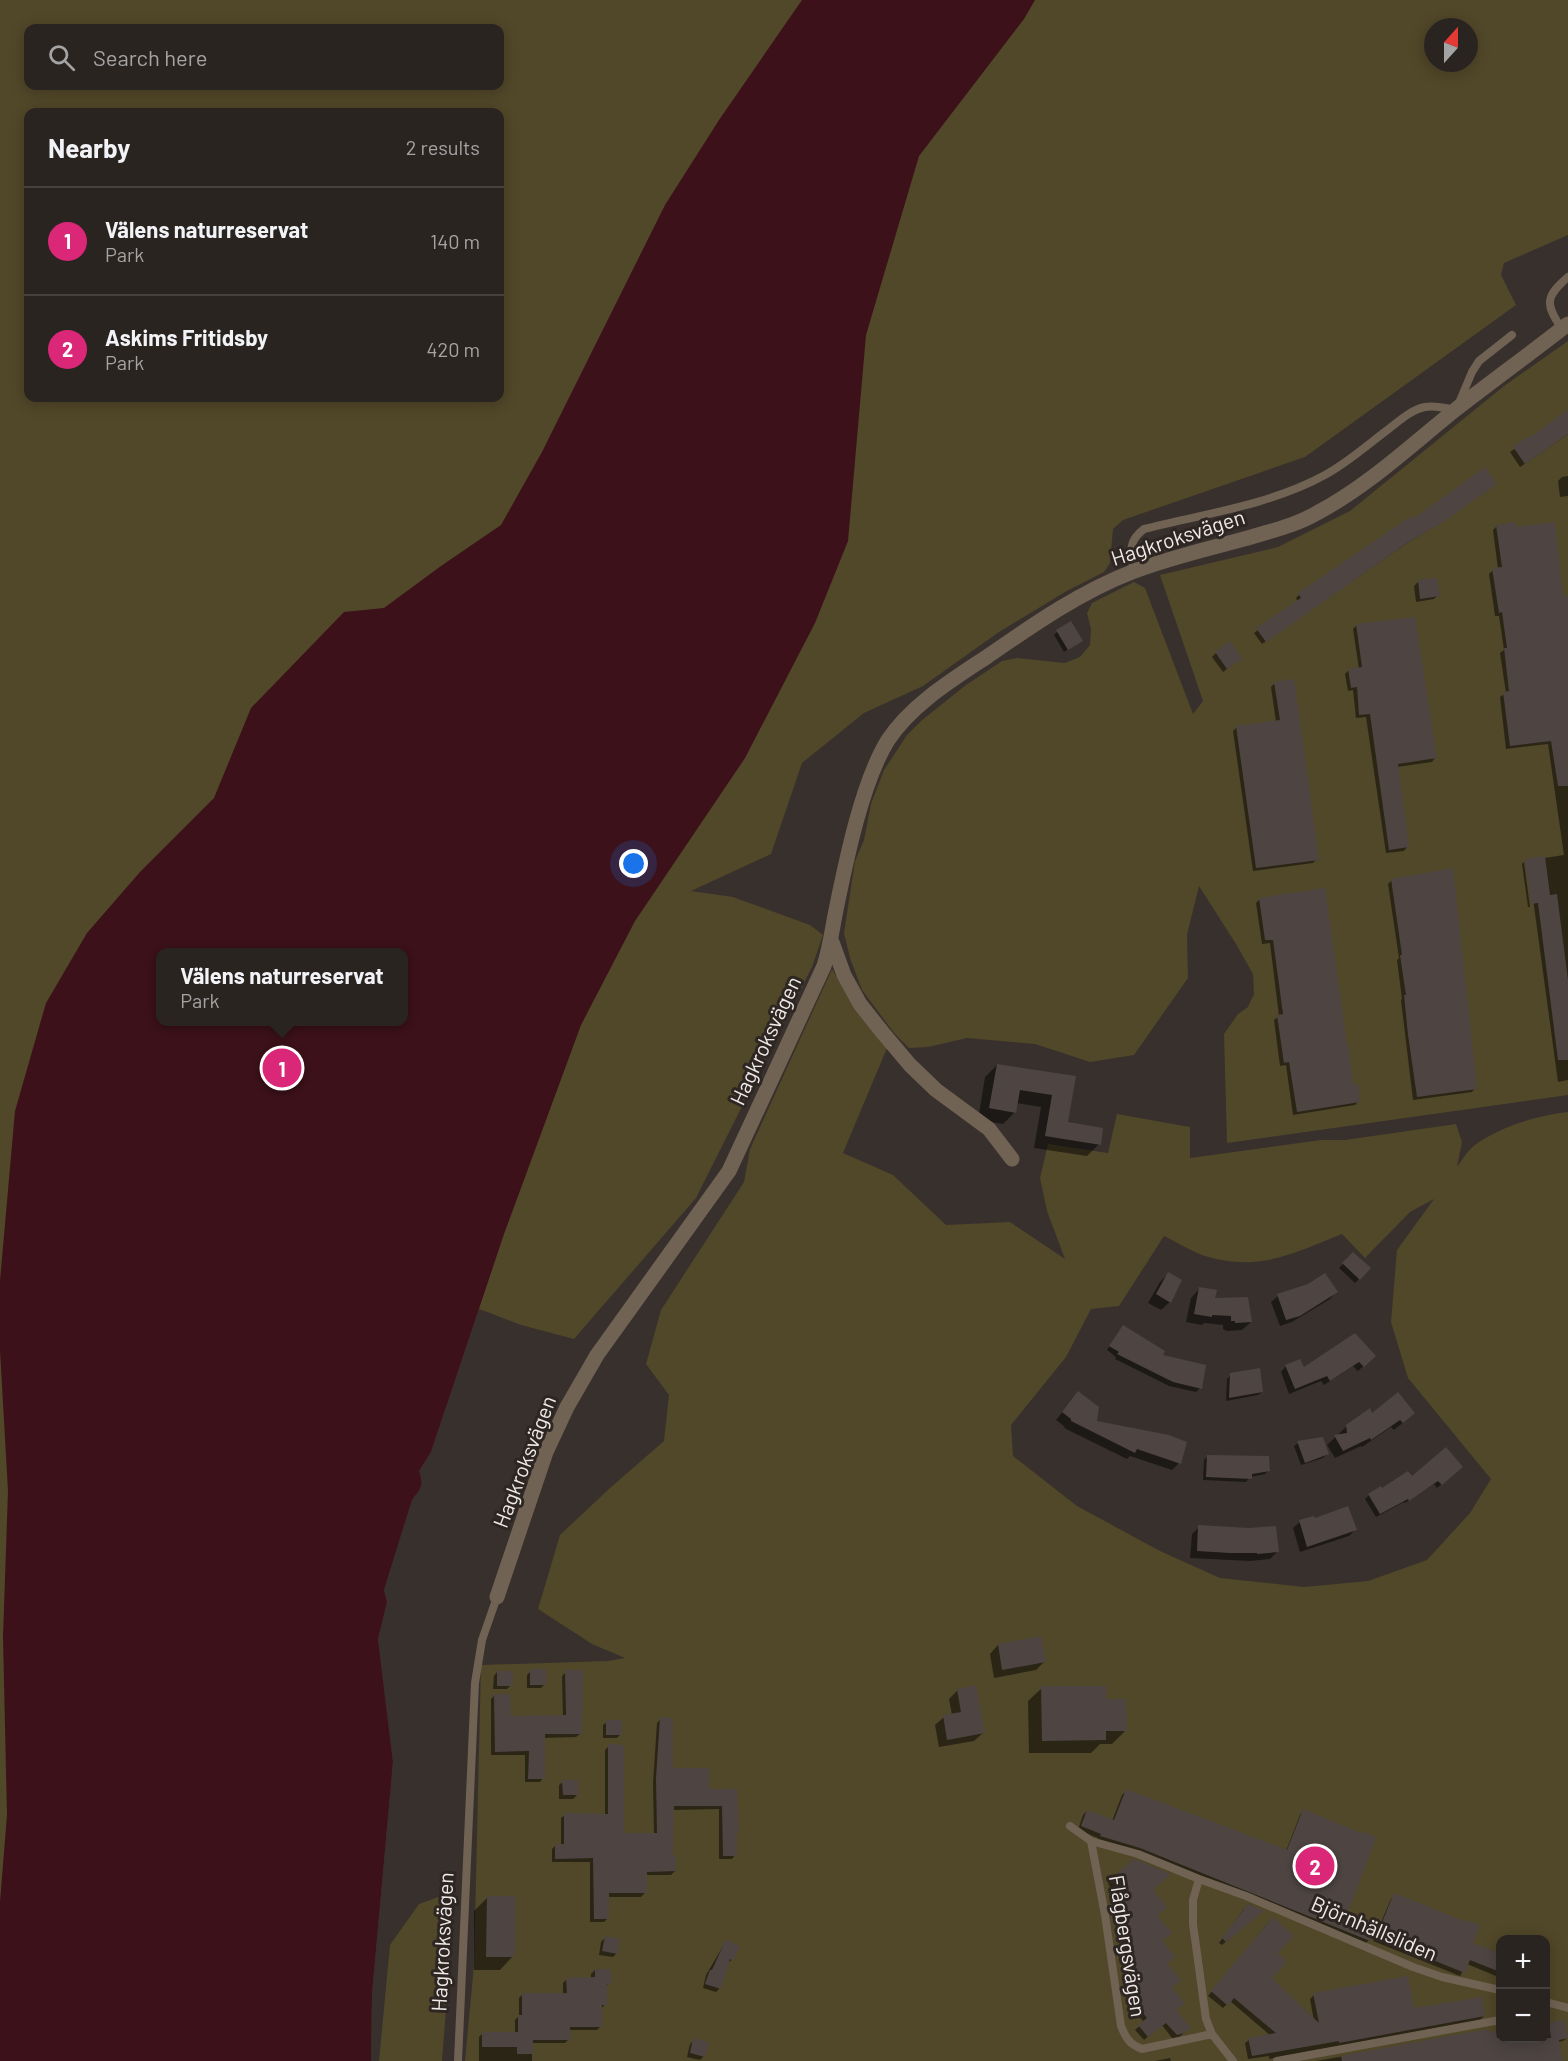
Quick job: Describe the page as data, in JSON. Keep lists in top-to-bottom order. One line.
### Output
{"streets":{"street":["Hagkroksvägen"],"lane":["Björnhällsliden","Flågbergsvägen"]},"crossings":[["Björnhällsliden","Flågbergsvägen"]],"north":"top","page":{"search":"Search here","heading":["Nearby","2 results"],"list":[{"mark":"1","name":"Välens naturreservat","note":"Park","value":"140 m"},{"mark":"2","name":"Askims Fritidsby","note":"Park","value":"420 m"}],"popup":["Välens naturreservat","Park"],"pins":["1","2"],"map_buttons":["+","−"]}}
